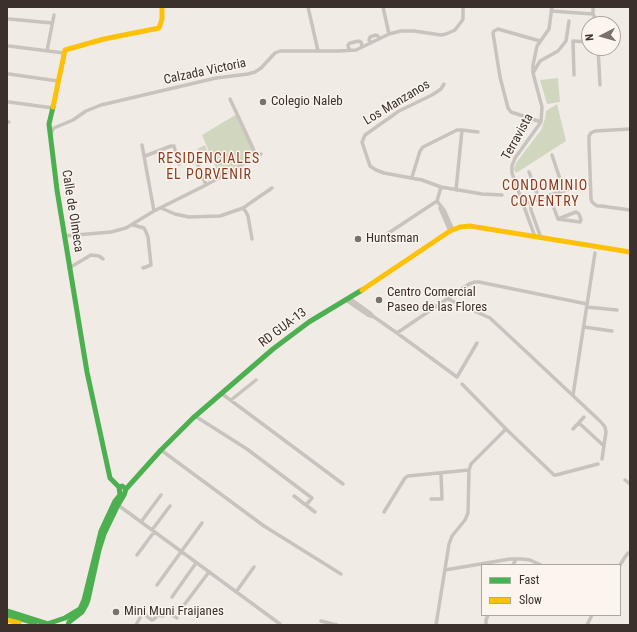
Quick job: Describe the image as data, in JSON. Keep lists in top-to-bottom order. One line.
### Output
{"streets":{"main road":["Calle de Olmeca","RD GUA-13"],"street":["Calzada Victoria","Los Manzanos","Terravista"]},"crossings":[["Calzada Victoria","Calle de Olmeca"],["Terravista","RD GUA-13"],["Calle de Olmeca","RD GUA-13"]],"districts":["RESIDENCIALES EL PORVENIR","CONDOMINIO COVENTRY"],"places":["Colegio Naleb","Huntsman","Centro Comercial Paseo de las Flores","Mini Muni Fraijanes"],"legend":["Fast","Slow"],"north":"left"}
